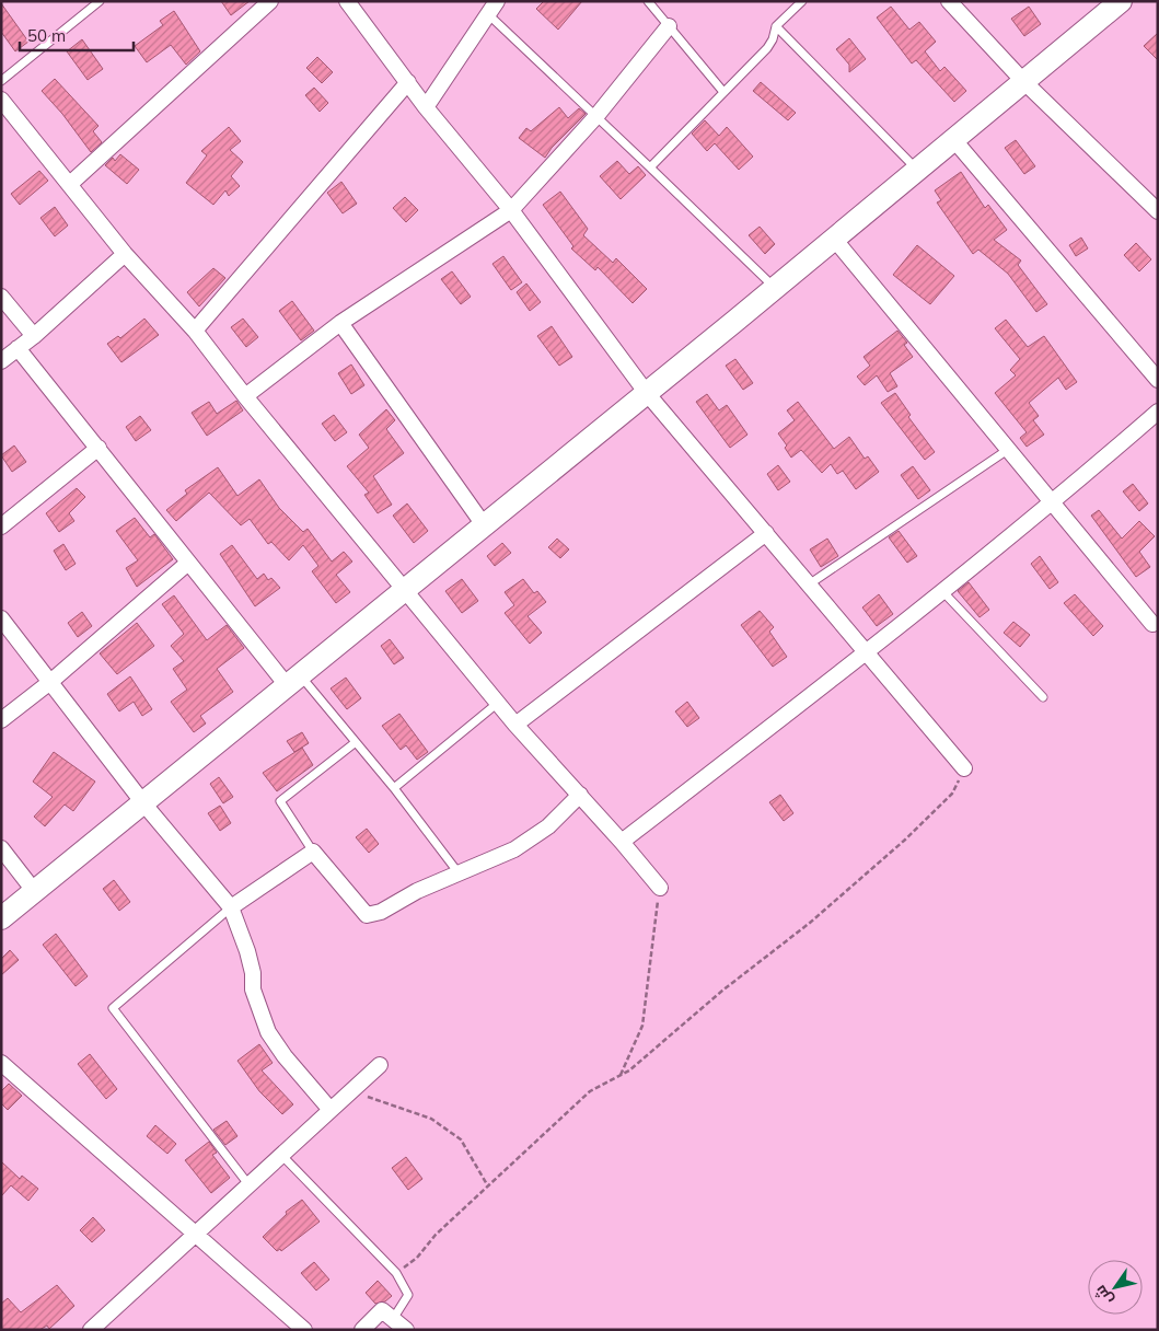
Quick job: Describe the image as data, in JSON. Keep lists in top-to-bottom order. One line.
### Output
{"scale_bar":"50 m","north":"bottom left"}
